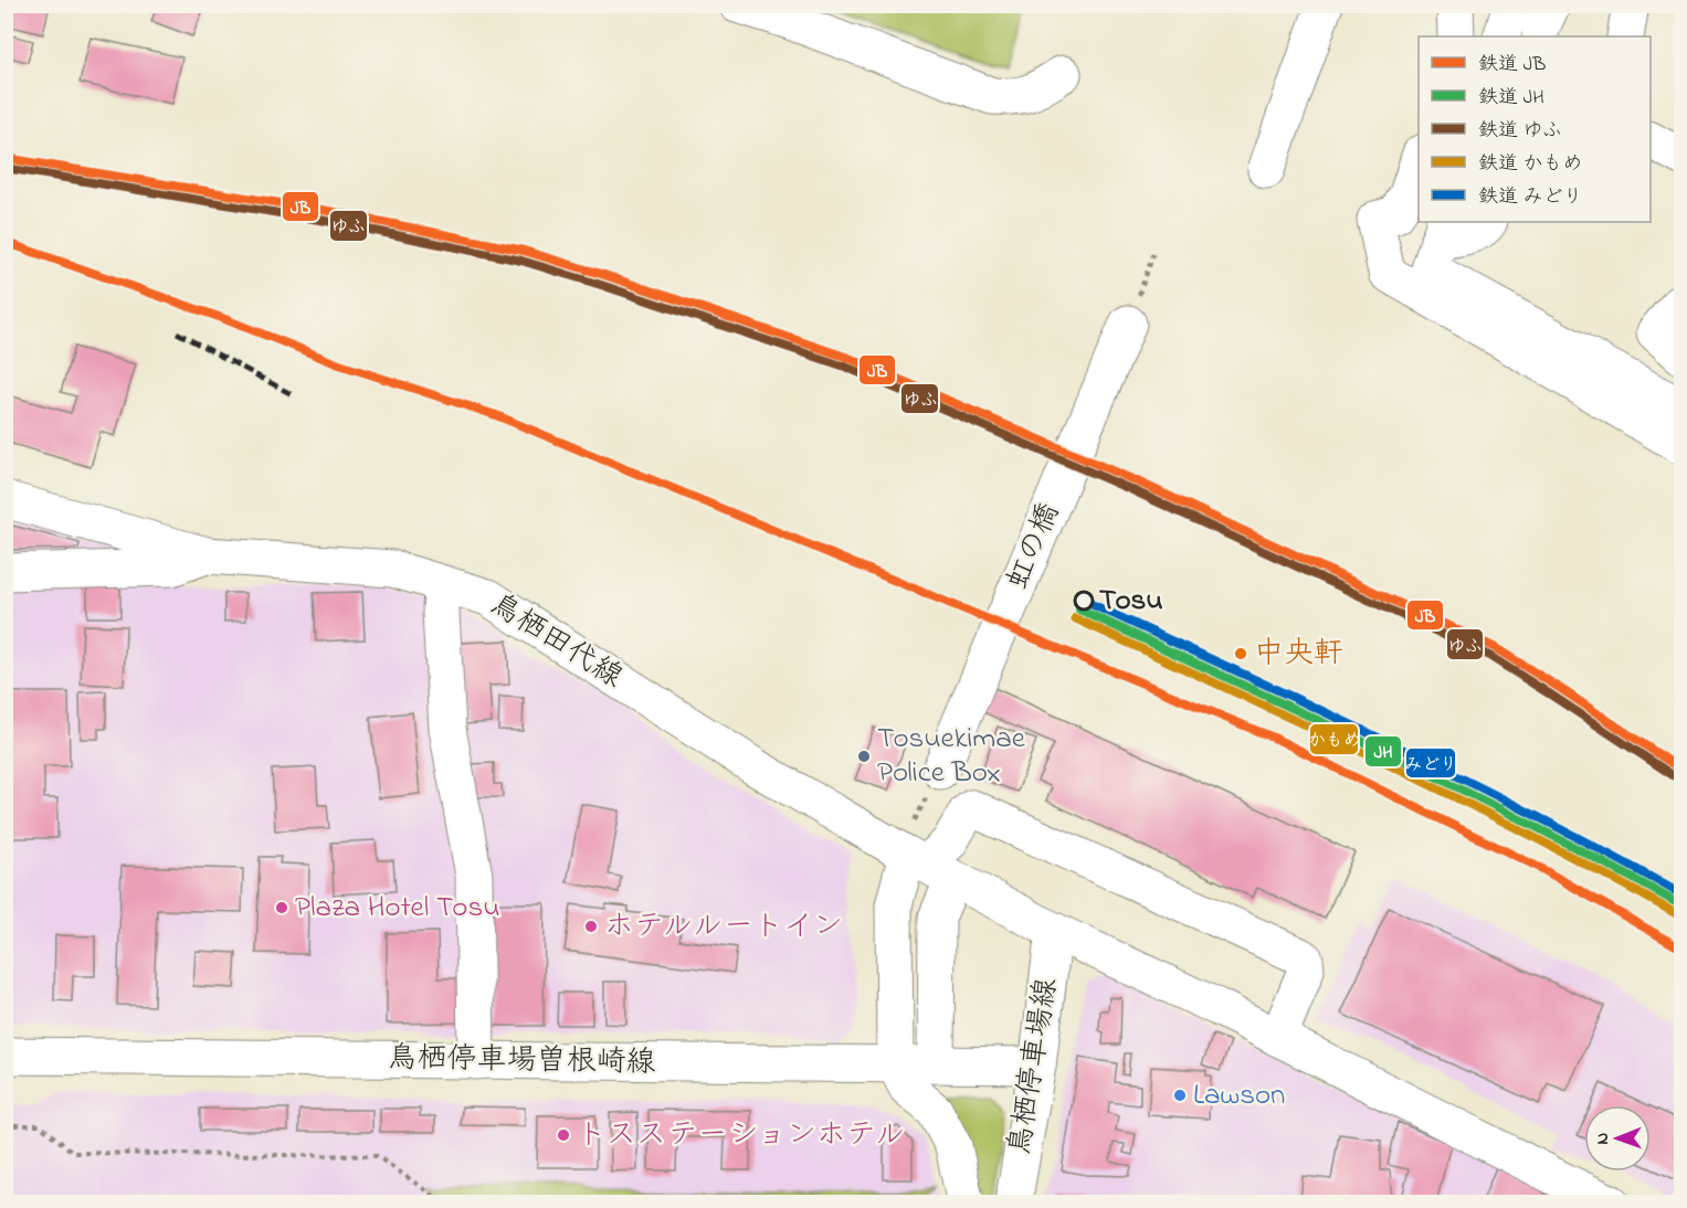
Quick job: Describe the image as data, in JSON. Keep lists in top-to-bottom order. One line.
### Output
{"streets":{"street":["虹の橋","鳥栖田代線","鳥栖停車場曽根崎線","鳥栖停車場線"]},"crossings":[["鳥栖田代線","鳥栖停車場線"],["鳥栖停車場曽根崎線","鳥栖停車場線"]],"places":["Tosu","中央軒","Tosuekimae Police Box","Plaza Hotel Tosu","ホテルルートイン","Lawson","トスステーションホテル"],"lines":["rail line JB","rail line ゆふ","rail line みどり","rail line JH","rail line かもめ"],"legend":["鉄道 JB","鉄道 JH","鉄道 ゆふ","鉄道 かもめ","鉄道 みどり"],"north":"left"}
